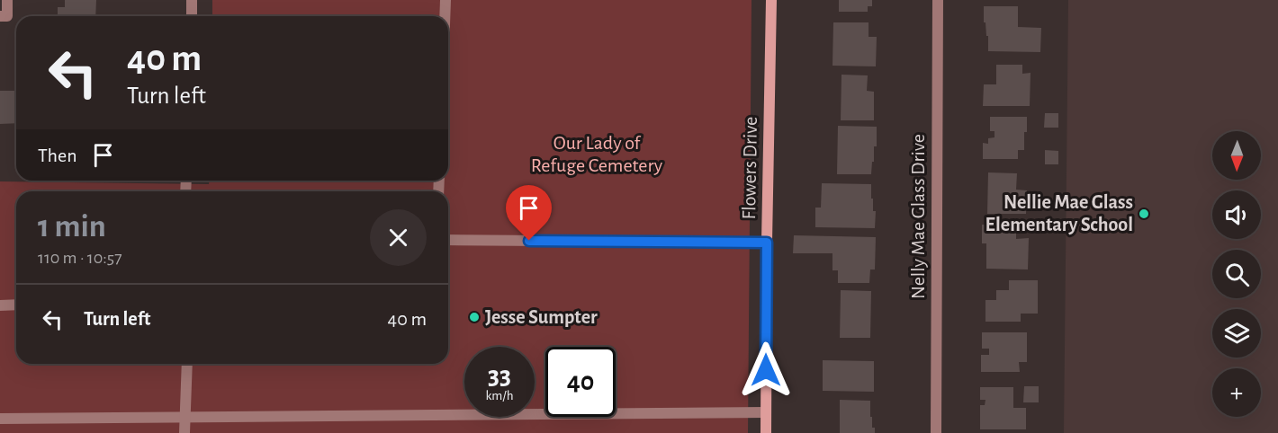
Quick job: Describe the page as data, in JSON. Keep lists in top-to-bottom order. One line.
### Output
{"streets":{"street":["Flowers Drive","Nelly Mae Glass Drive"]},"parks":["Our Lady of Refuge Cemetery"],"places":["Nellie Mae Glass Elementary School","Jesse Sumpter"],"north":"bottom","page":{"turn":["40 m","Turn left"],"then":"Then","map_buttons":"+","heading":["1 min","110 m · 10:57"],"list":[{"name":"Turn left","value":"40 m"}],"speed":"33 km/h","limit":"40"}}
